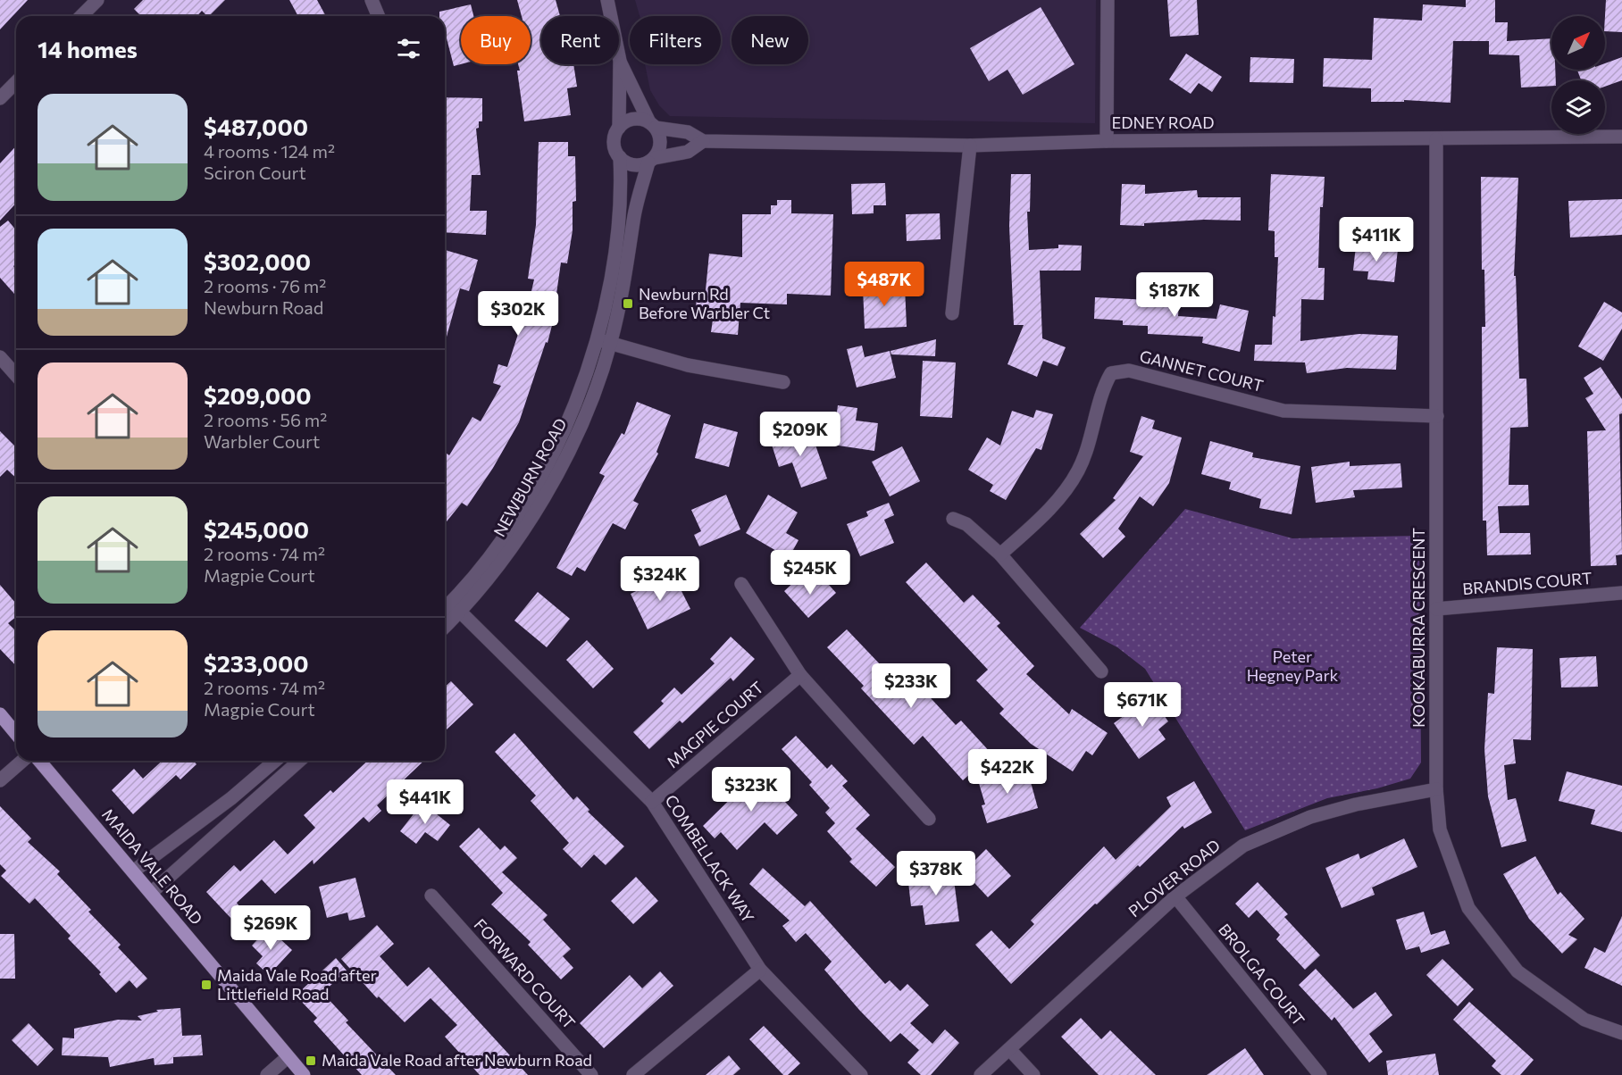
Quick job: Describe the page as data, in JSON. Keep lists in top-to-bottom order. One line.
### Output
{"streets":{"main road":["MAIDA VALE ROAD"],"street":["EDNEY ROAD","GANNET COURT","NEWBURN ROAD","BRANDIS COURT","KOOKABURRA CRESCENT","MAGPIE COURT","COMBELLACK WAY","PLOVER ROAD","FORWARD COURT","BROLGA COURT"]},"crossings":[["EDNEY ROAD","NEWBURN ROAD"],["EDNEY ROAD","KOOKABURRA CRESCENT"],["GANNET COURT","KOOKABURRA CRESCENT"],["NEWBURN ROAD","COMBELLACK WAY"],["BRANDIS COURT","KOOKABURRA CRESCENT"],["KOOKABURRA CRESCENT","PLOVER ROAD"],["MAGPIE COURT","COMBELLACK WAY"],["PLOVER ROAD","BROLGA COURT"]],"parks":["Peter Hegney Park"],"places":{"transit":["Newburn Rd Before Warbler Ct","Maida Vale Road after Littlefield Road","Maida Vale Road after Newburn Road"]},"north":"top right","page":{"chip":["Buy","Rent","Filters","New"],"heading":"14 homes","list":[{"name":"$487,000","note":"4 rooms · 124 m² · Sciron Court"},{"name":"$302,000","note":"2 rooms · 76 m² · Newburn Road"},{"name":"$209,000","note":"2 rooms · 56 m² · Warbler Court"},{"name":"$245,000","note":"2 rooms · 74 m² · Magpie Court"},{"name":"$233,000","note":"2 rooms · 74 m² · Magpie Court"}],"price":["$411K","$487K","$187K","$302K","$209K","$245K","$324K","$233K","$671K","$422K","$323K","$441K","$378K","$269K"]}}
